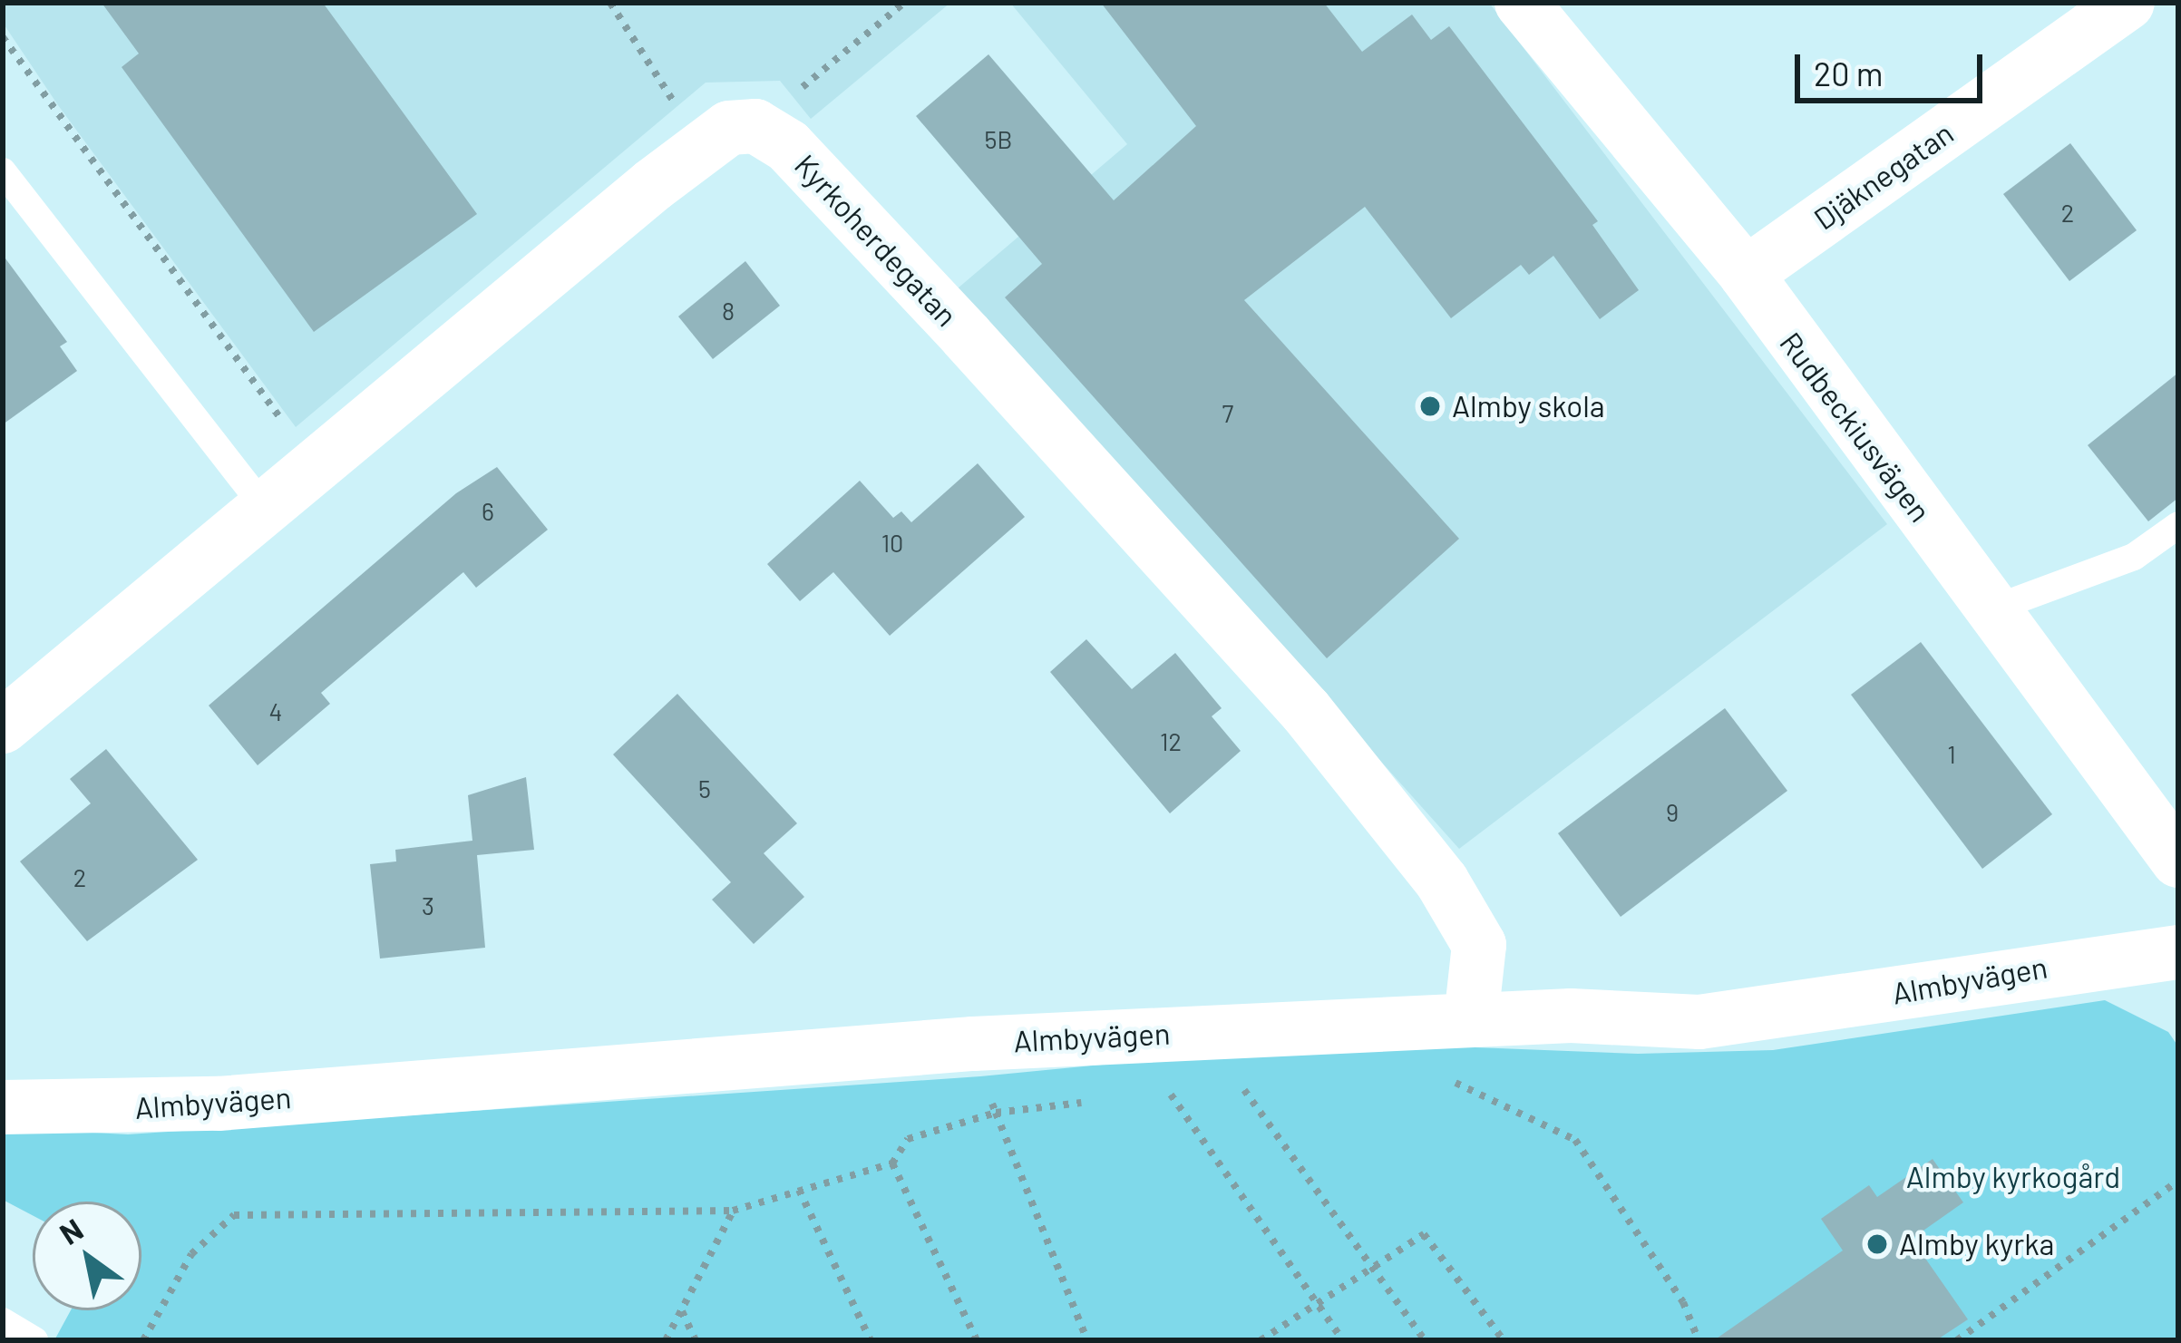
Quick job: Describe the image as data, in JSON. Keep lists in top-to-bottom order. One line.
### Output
{"streets":{"street":["Djäknegatan","Kyrkoherdegatan","Rudbeckiusvägen","Almbyvägen"]},"crossings":[["Djäknegatan","Rudbeckiusvägen"],["Kyrkoherdegatan","Almbyvägen"]],"parks":["Almby kyrkogård"],"places":["Almby skola","Almby kyrka"],"house_numbers":["5B","2","8","7","6","10","4","12","1","5","9","2","3"],"scale_bar":"20 m","north":"top left"}
